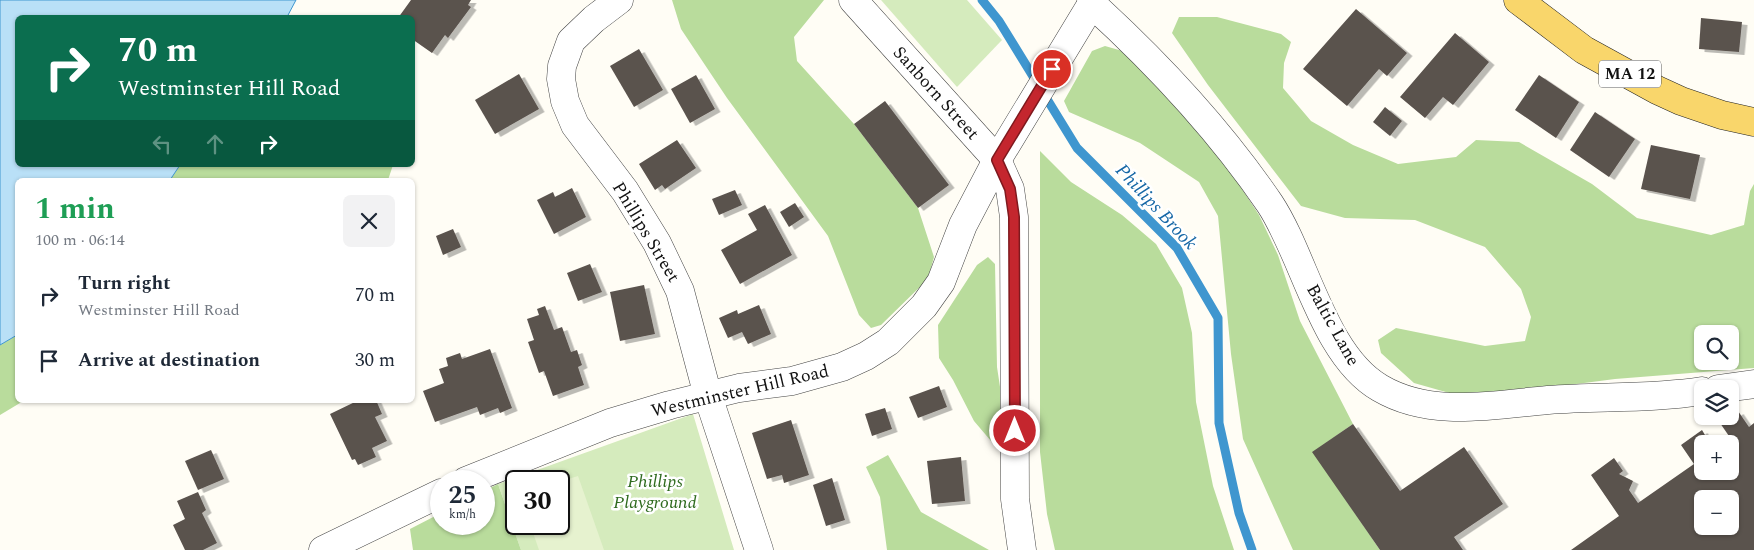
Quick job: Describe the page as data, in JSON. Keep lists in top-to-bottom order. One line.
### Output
{"streets":{"main road":["MA 12"],"street":["Sanborn Street","Phillips Street","Baltic Lane","Westminster Hill Road"]},"crossings":[["Sanborn Street","Westminster Hill Road"],["Phillips Street","Westminster Hill Road"],["Baltic Lane","Westminster Hill Road"]],"water":["Phillips Brook"],"parks":["Phillips Playground"],"page":{"turn":["70 m","Westminster Hill Road"],"heading":["1 min","100 m · 06:14"],"list":[{"name":"Turn right","note":"Westminster Hill Road","value":"70 m"},{"name":"Arrive at destination","value":"30 m"}],"map_buttons":["+","−"],"speed":"25 km/h","limit":"30"}}
